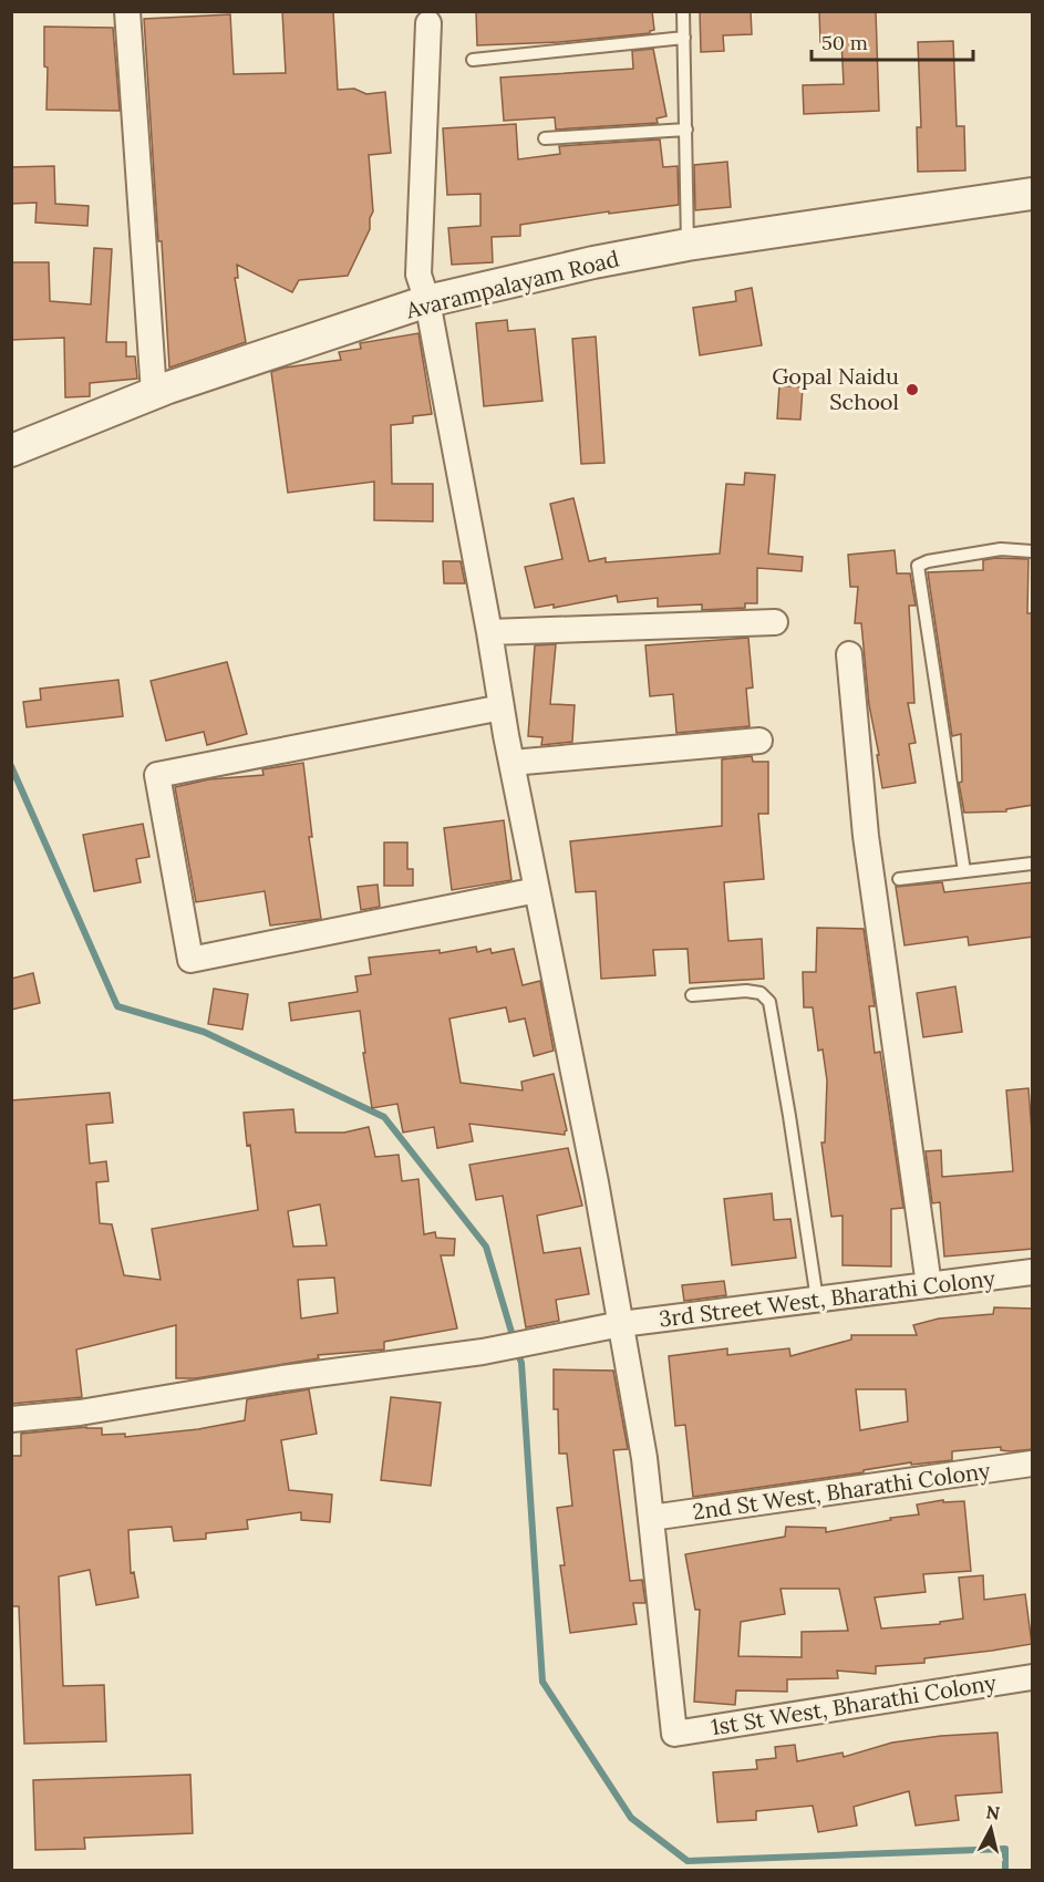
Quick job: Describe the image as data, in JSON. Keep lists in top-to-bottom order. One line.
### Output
{"streets":{"street":["Avarampalayam Road","3rd Street West, Bharathi Colony","2nd St West, Bharathi Colony","1st St West, Bharathi Colony"]},"crossings":[["2nd St West, Bharathi Colony","1st St West, Bharathi Colony"]],"places":["Gopal Naidu School"],"scale_bar":"50 m","north":"top"}
